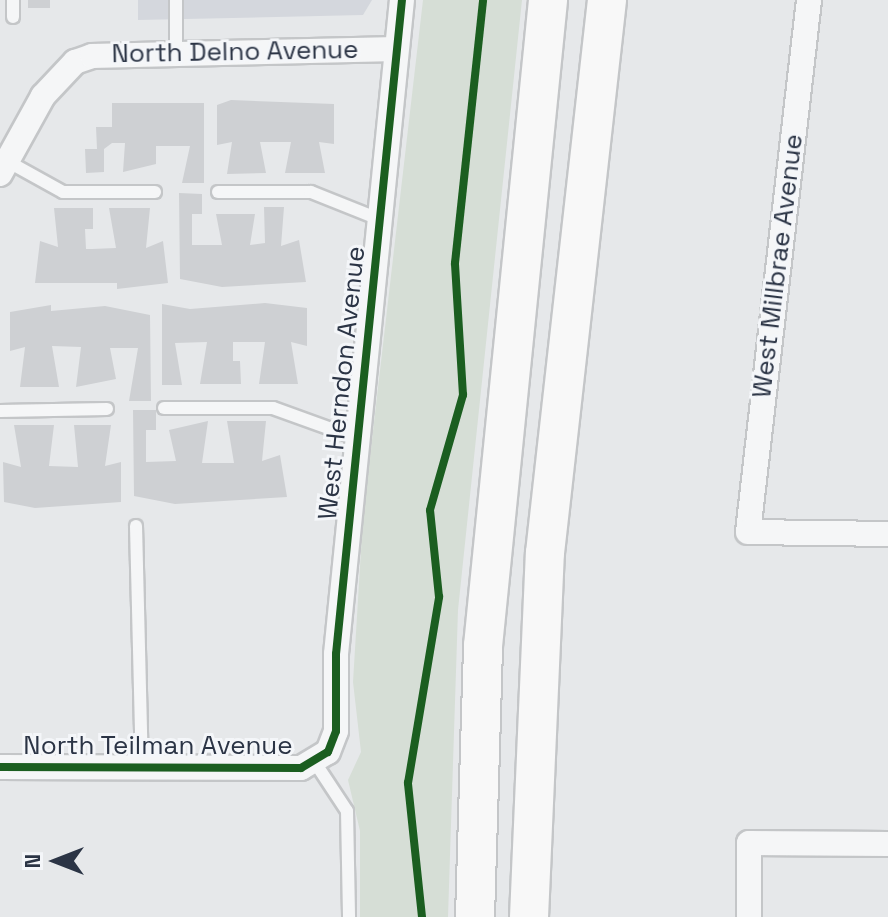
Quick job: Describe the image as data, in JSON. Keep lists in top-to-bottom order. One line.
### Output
{"streets":{"street":["North Delno Avenue","West Millbrae Avenue","West Herndon Avenue","North Teilman Avenue"]},"crossings":[["North Delno Avenue","West Herndon Avenue"],["West Herndon Avenue","North Teilman Avenue"]],"north":"left"}
